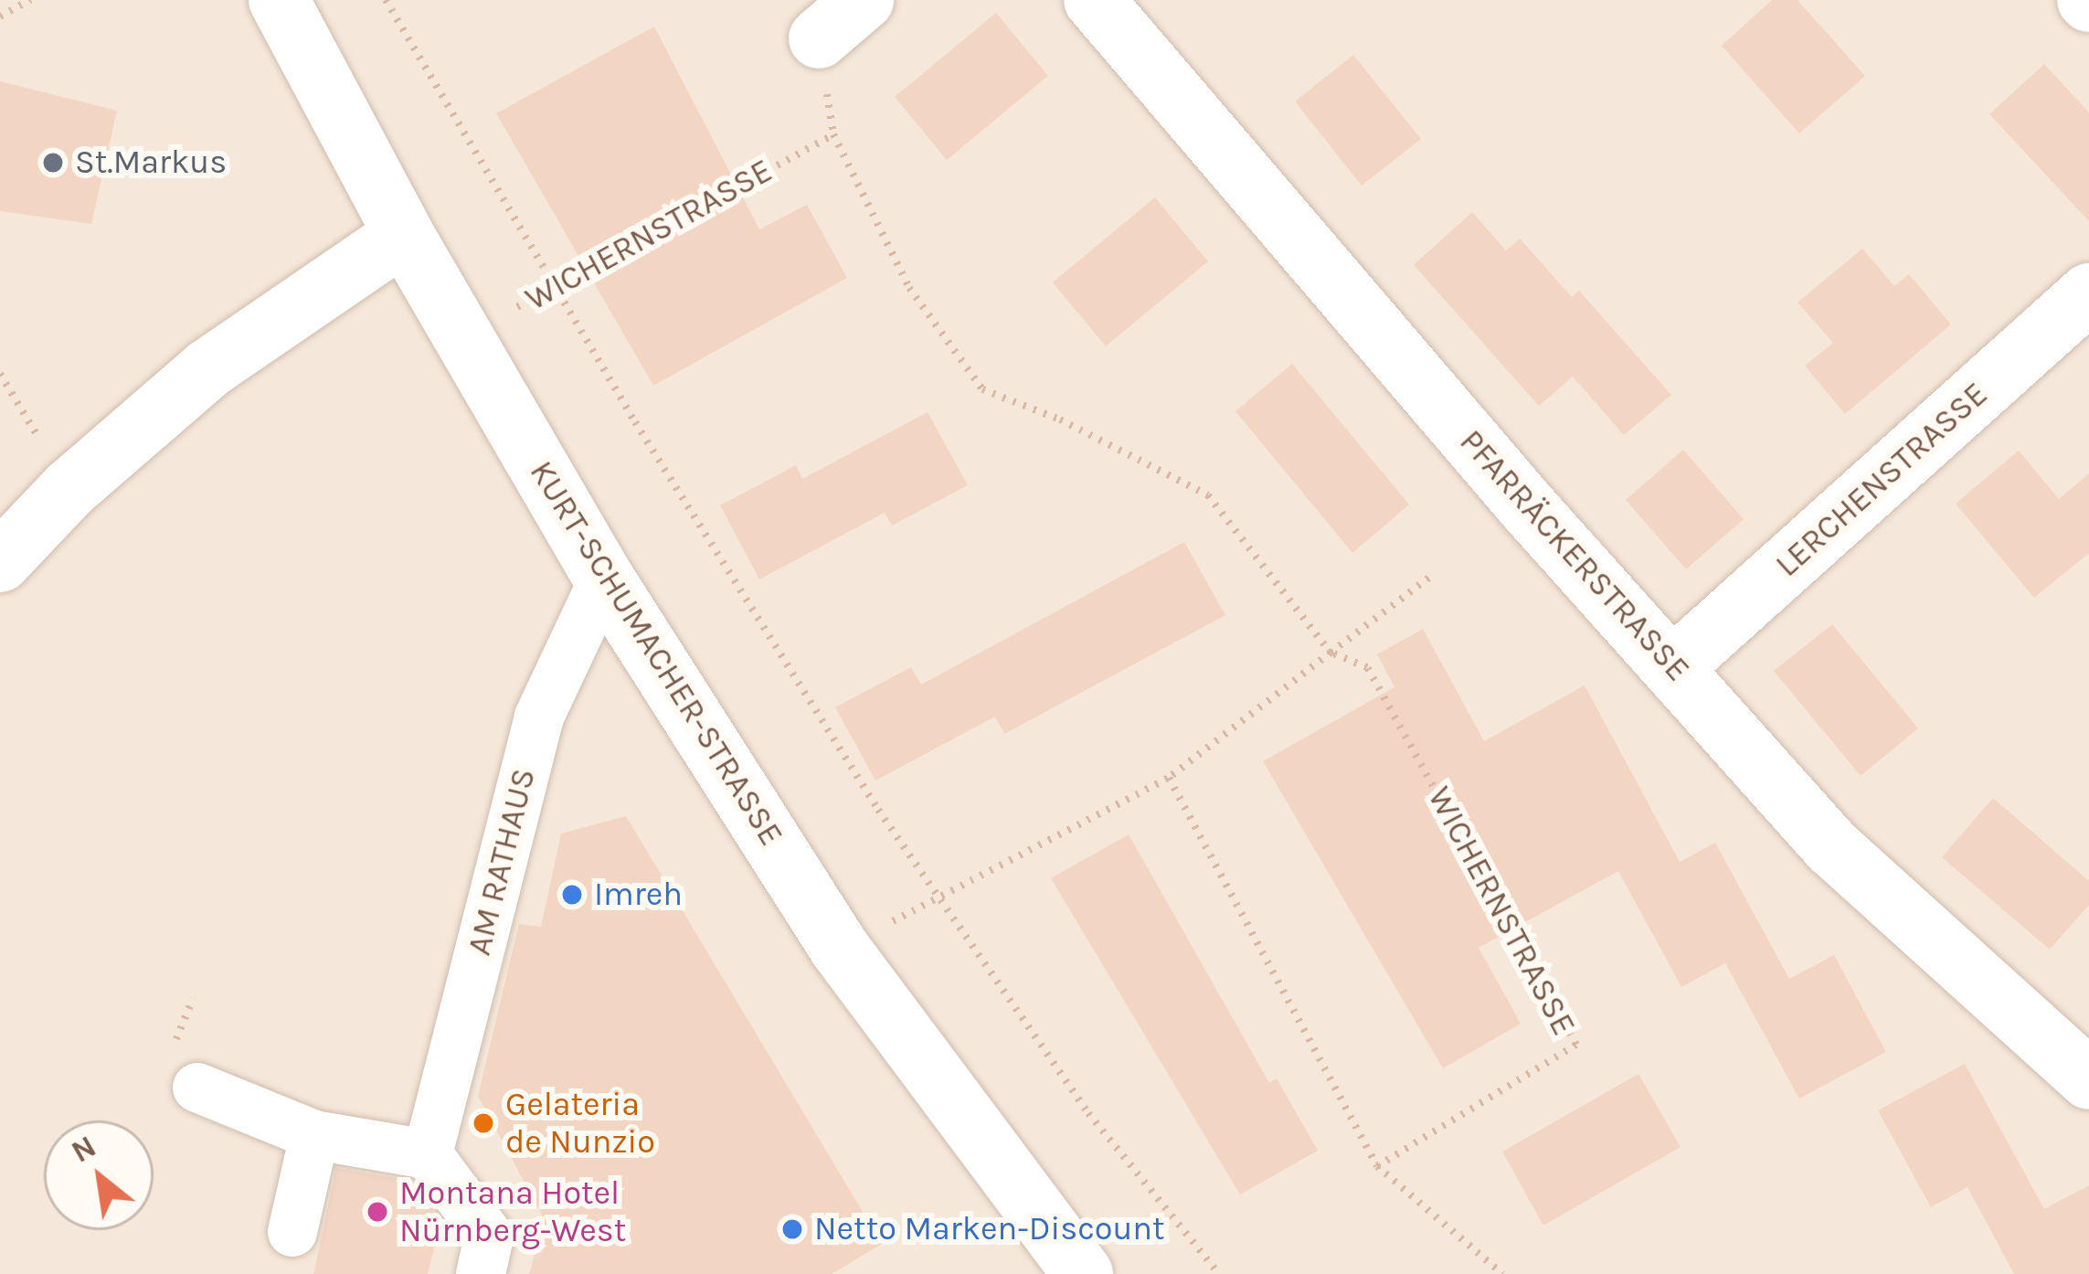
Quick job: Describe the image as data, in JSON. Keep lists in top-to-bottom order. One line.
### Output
{"streets":{"street":["LERCHENSTRASSE","PFARRÄCKERSTRASSE","KURT-SCHUMACHER-STRASSE","AM RATHAUS"],"path":["WICHERNSTRASSE"]},"crossings":[["WICHERNSTRASSE","KURT-SCHUMACHER-STRASSE"],["LERCHENSTRASSE","PFARRÄCKERSTRASSE"],["KURT-SCHUMACHER-STRASSE","AM RATHAUS"]],"places":["St.Markus","Imreh","Gelateria de Nunzio","Montana Hotel Nürnberg-West","Netto Marken-Discount"],"north":"top left"}
